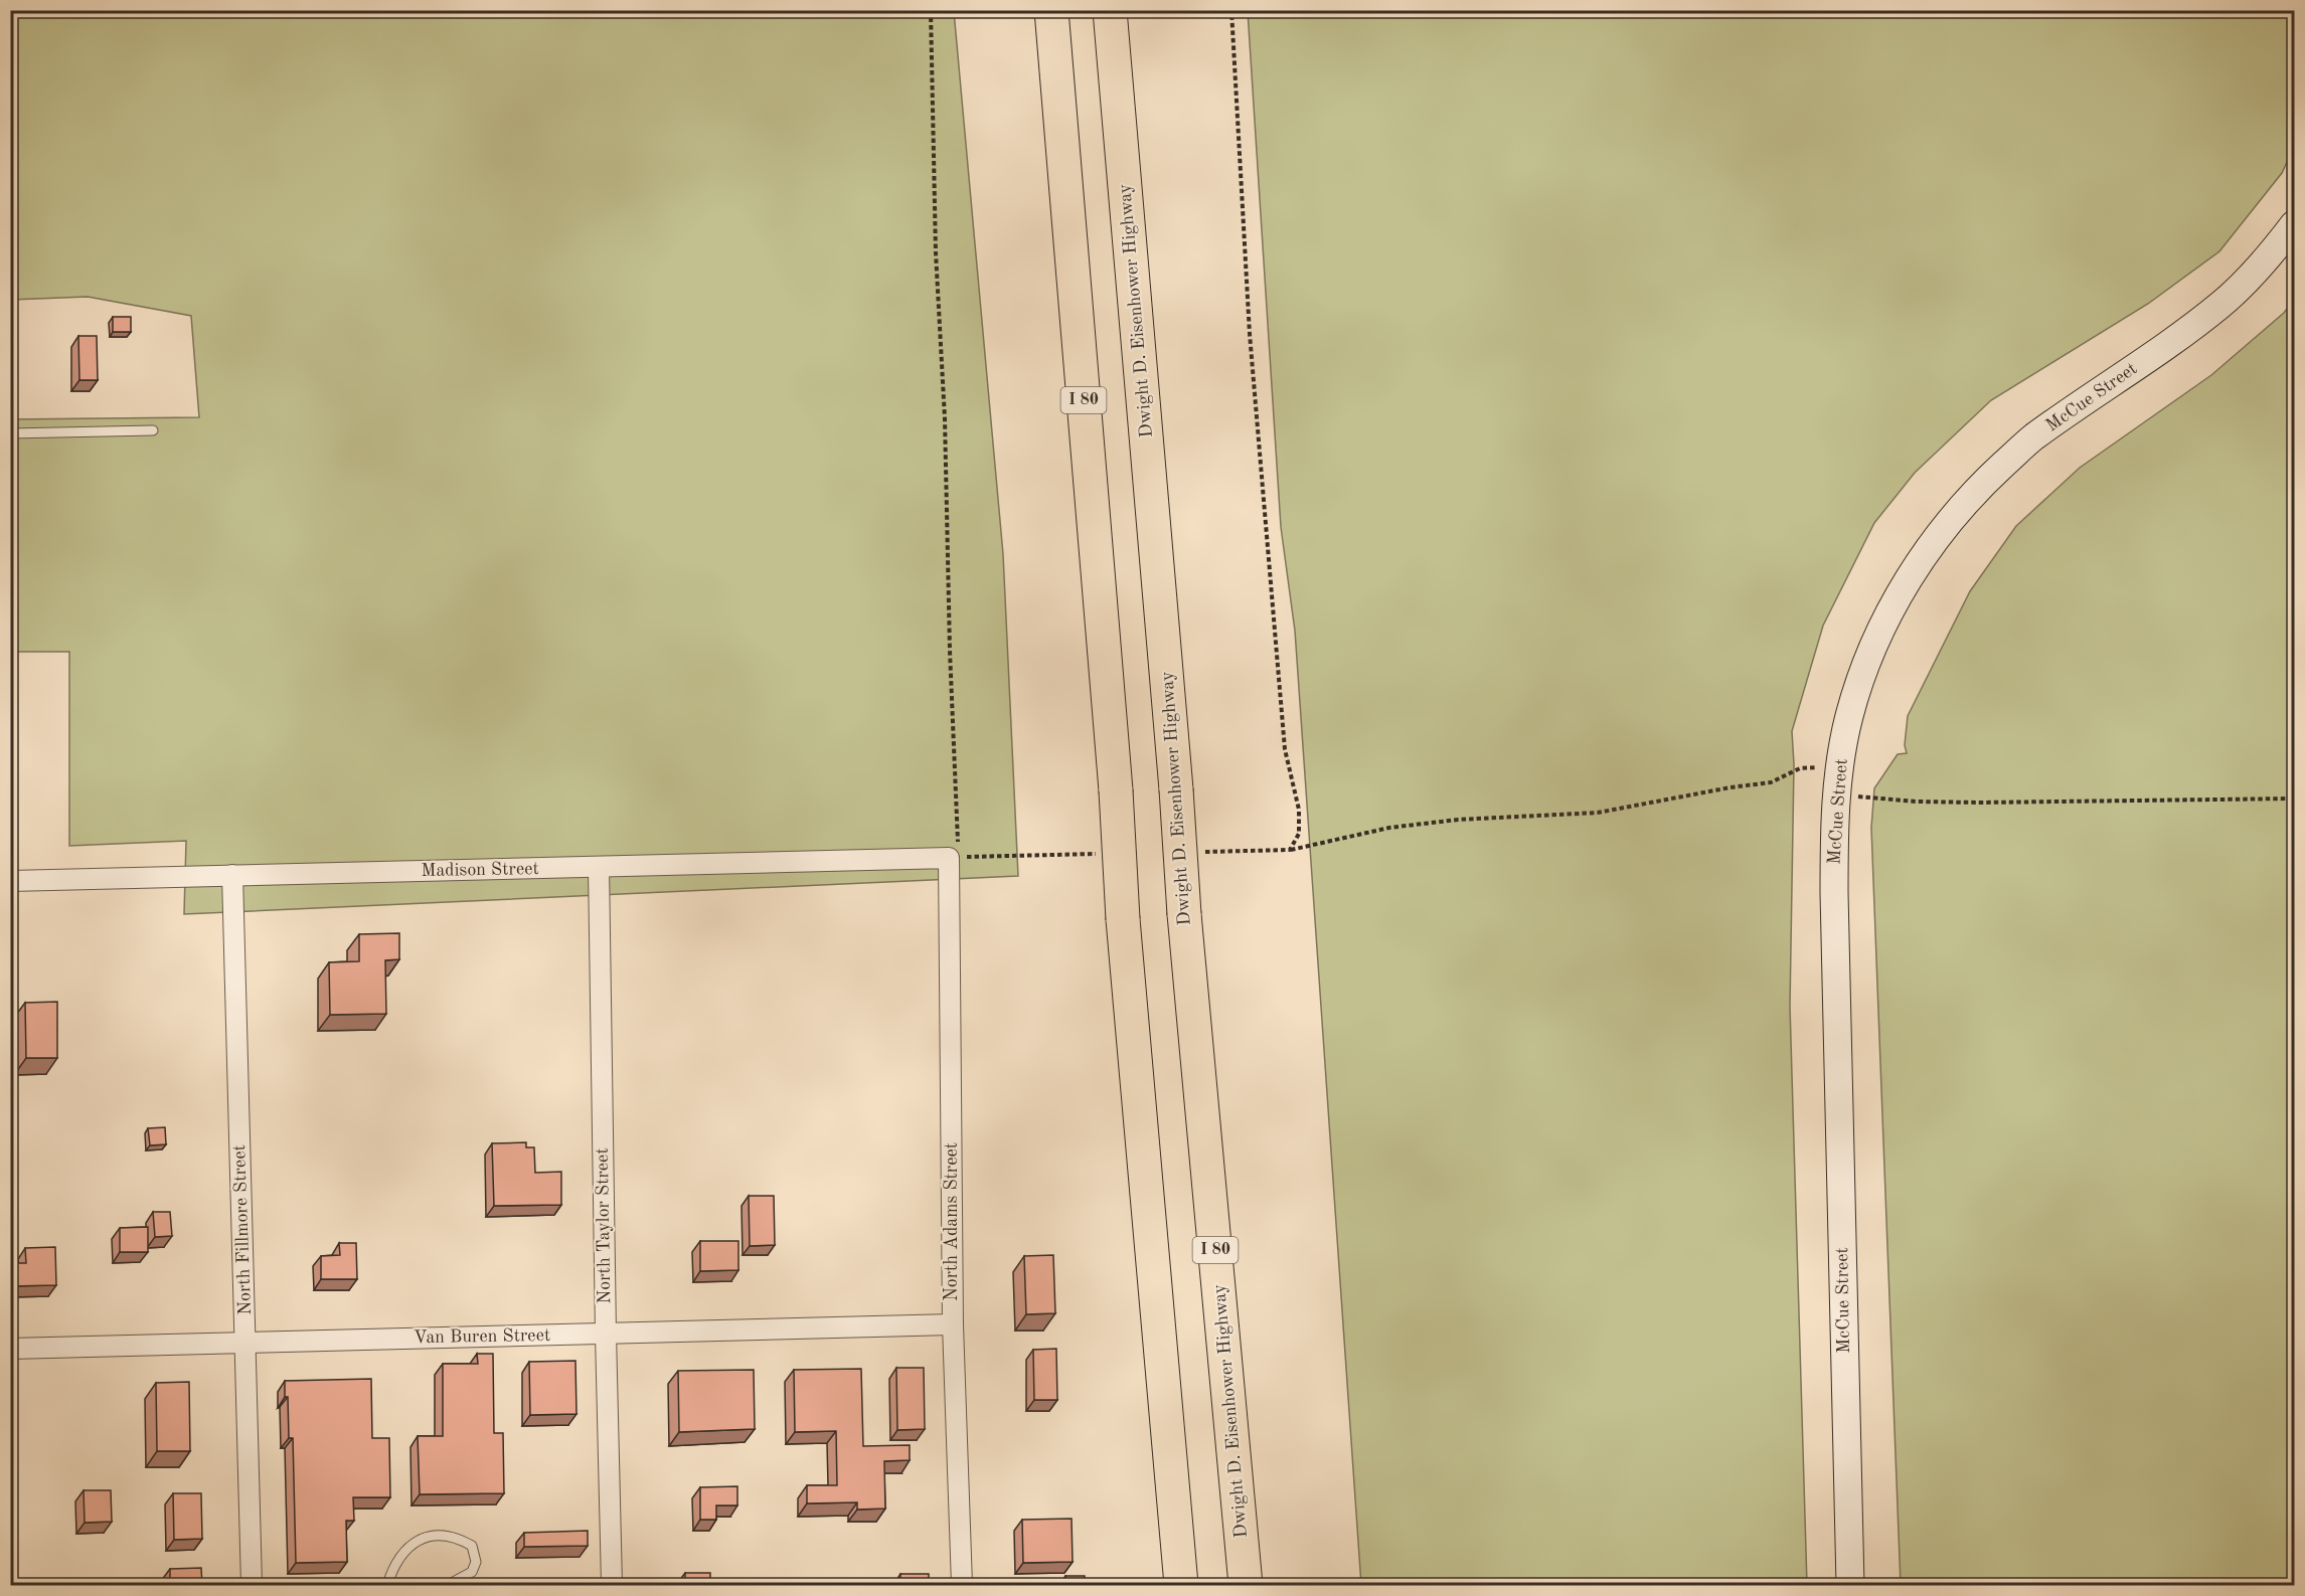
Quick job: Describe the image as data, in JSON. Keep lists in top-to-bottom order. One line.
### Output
{"streets":{"highway":["Dwight D. Eisenhower Highway","I 80"],"main road":["McCue Street"],"street":["Madison Street","North Adams Street","North Taylor Street","North Fillmore Street","Van Buren Street"]},"crossings":[["Madison Street","North Adams Street"],["Madison Street","North Taylor Street"],["Madison Street","North Fillmore Street"],["North Adams Street","Van Buren Street"],["North Taylor Street","Van Buren Street"],["North Fillmore Street","Van Buren Street"]]}
